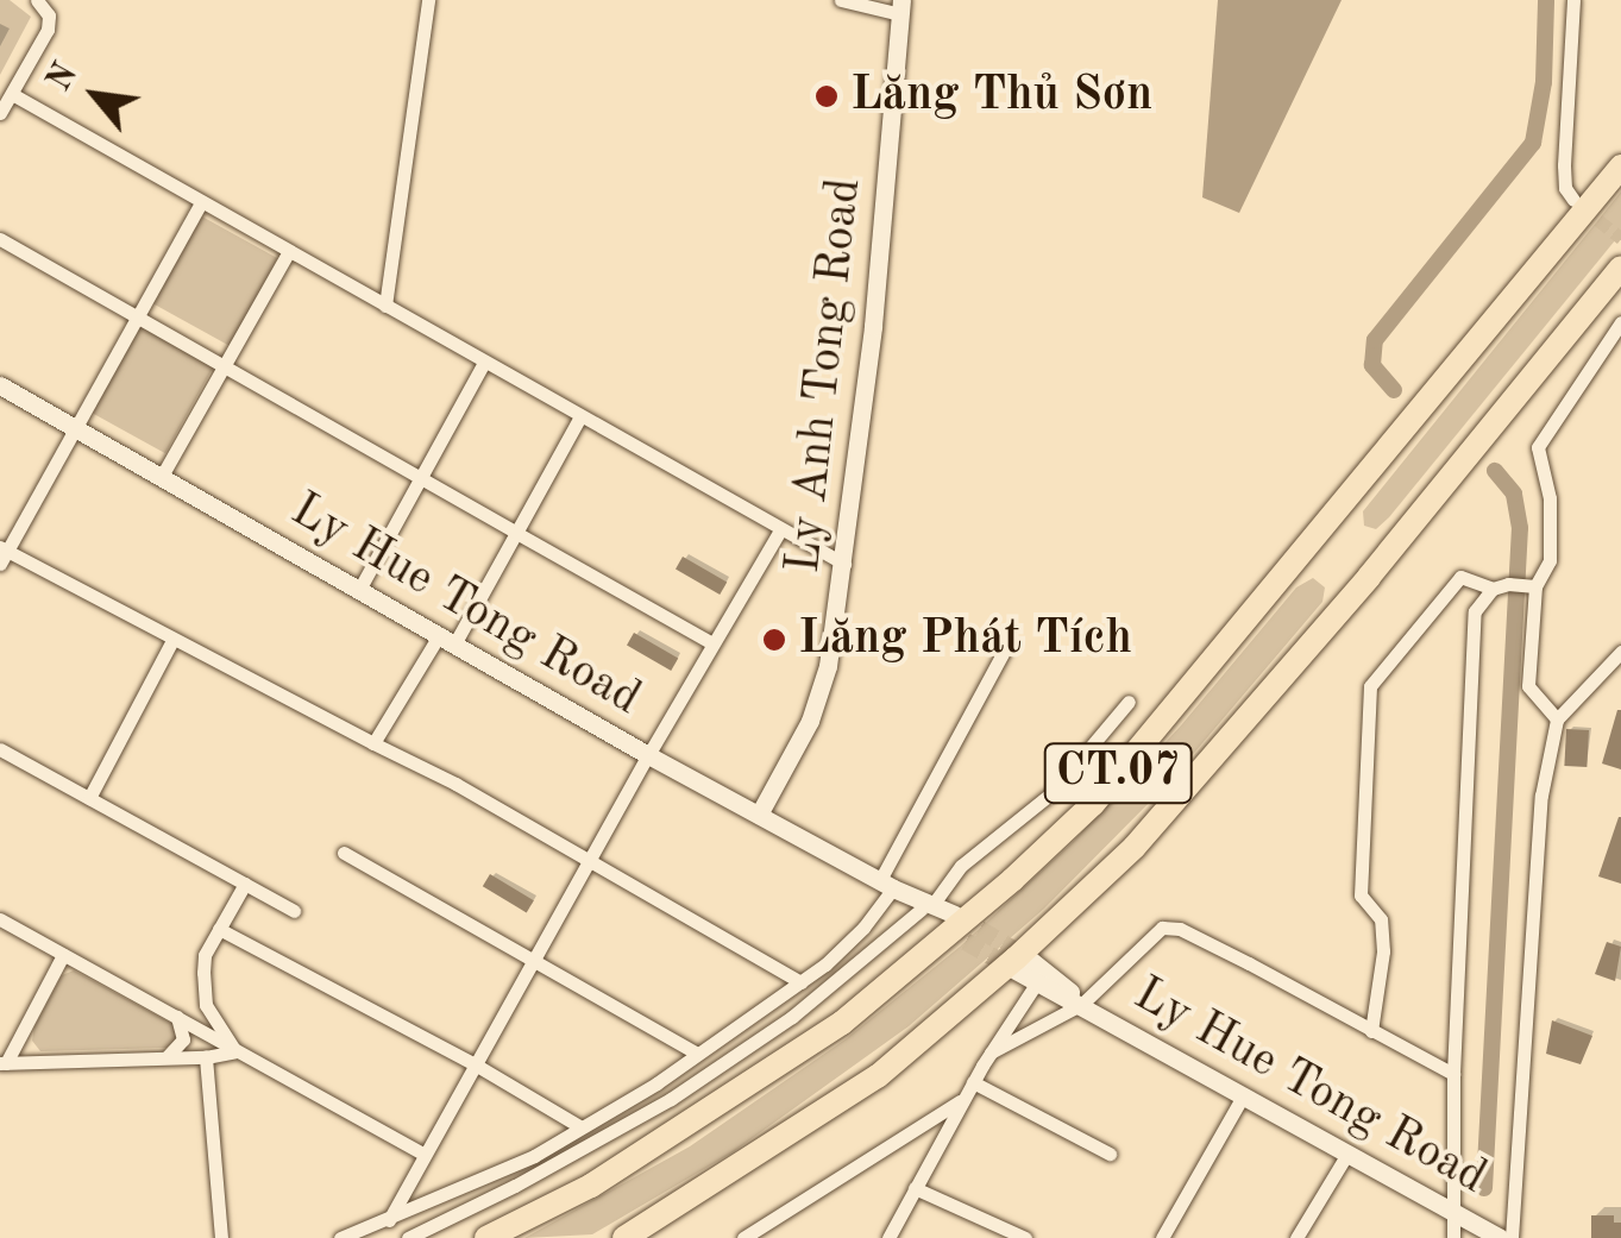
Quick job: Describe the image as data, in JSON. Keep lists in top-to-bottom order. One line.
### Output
{"streets":{"highway":["CT.07"],"main road":["Ly Anh Tong Road","Ly Hue Tong Road"]},"crossings":[["Ly Anh Tong Road","Ly Hue Tong Road"]],"places":["Lăng Thủ Sơn","Lăng Phát Tích"],"north":"top left"}
